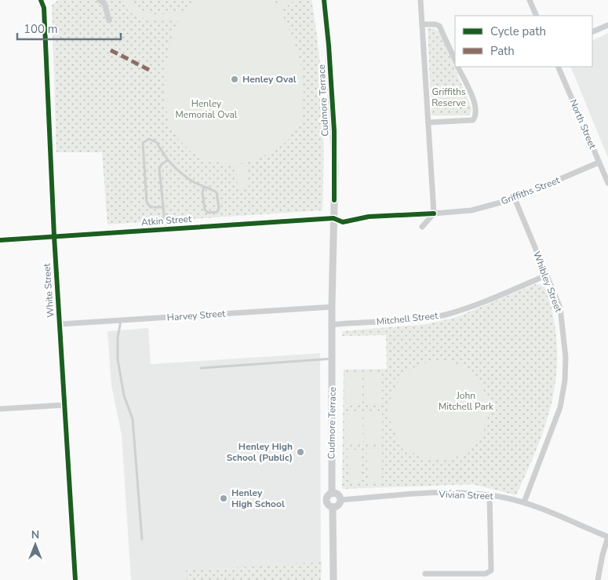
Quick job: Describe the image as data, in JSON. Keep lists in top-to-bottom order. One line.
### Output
{"streets":{"street":["Cudmore Terrace","North Street","Griffiths Street","Atkin Street","Whibley Street","White Street","Harvey Street","Mitchell Street","Vivian Street"]},"crossings":[["Cudmore Terrace","Atkin Street"],["Cudmore Terrace","Harvey Street"],["Cudmore Terrace","Mitchell Street"],["Cudmore Terrace","Vivian Street"],["North Street","Griffiths Street"],["Griffiths Street","Whibley Street"],["Atkin Street","White Street"],["Whibley Street","Mitchell Street"],["Whibley Street","Vivian Street"],["White Street","Harvey Street"]],"parks":["Griffiths Reserve","Henley Memorial Oval","John Mitchell Park"],"places":["Henley Oval","Henley High School (Public)","Henley High School"],"legend":["Cycle path","Path"],"scale_bar":"100 m","north":"top"}
